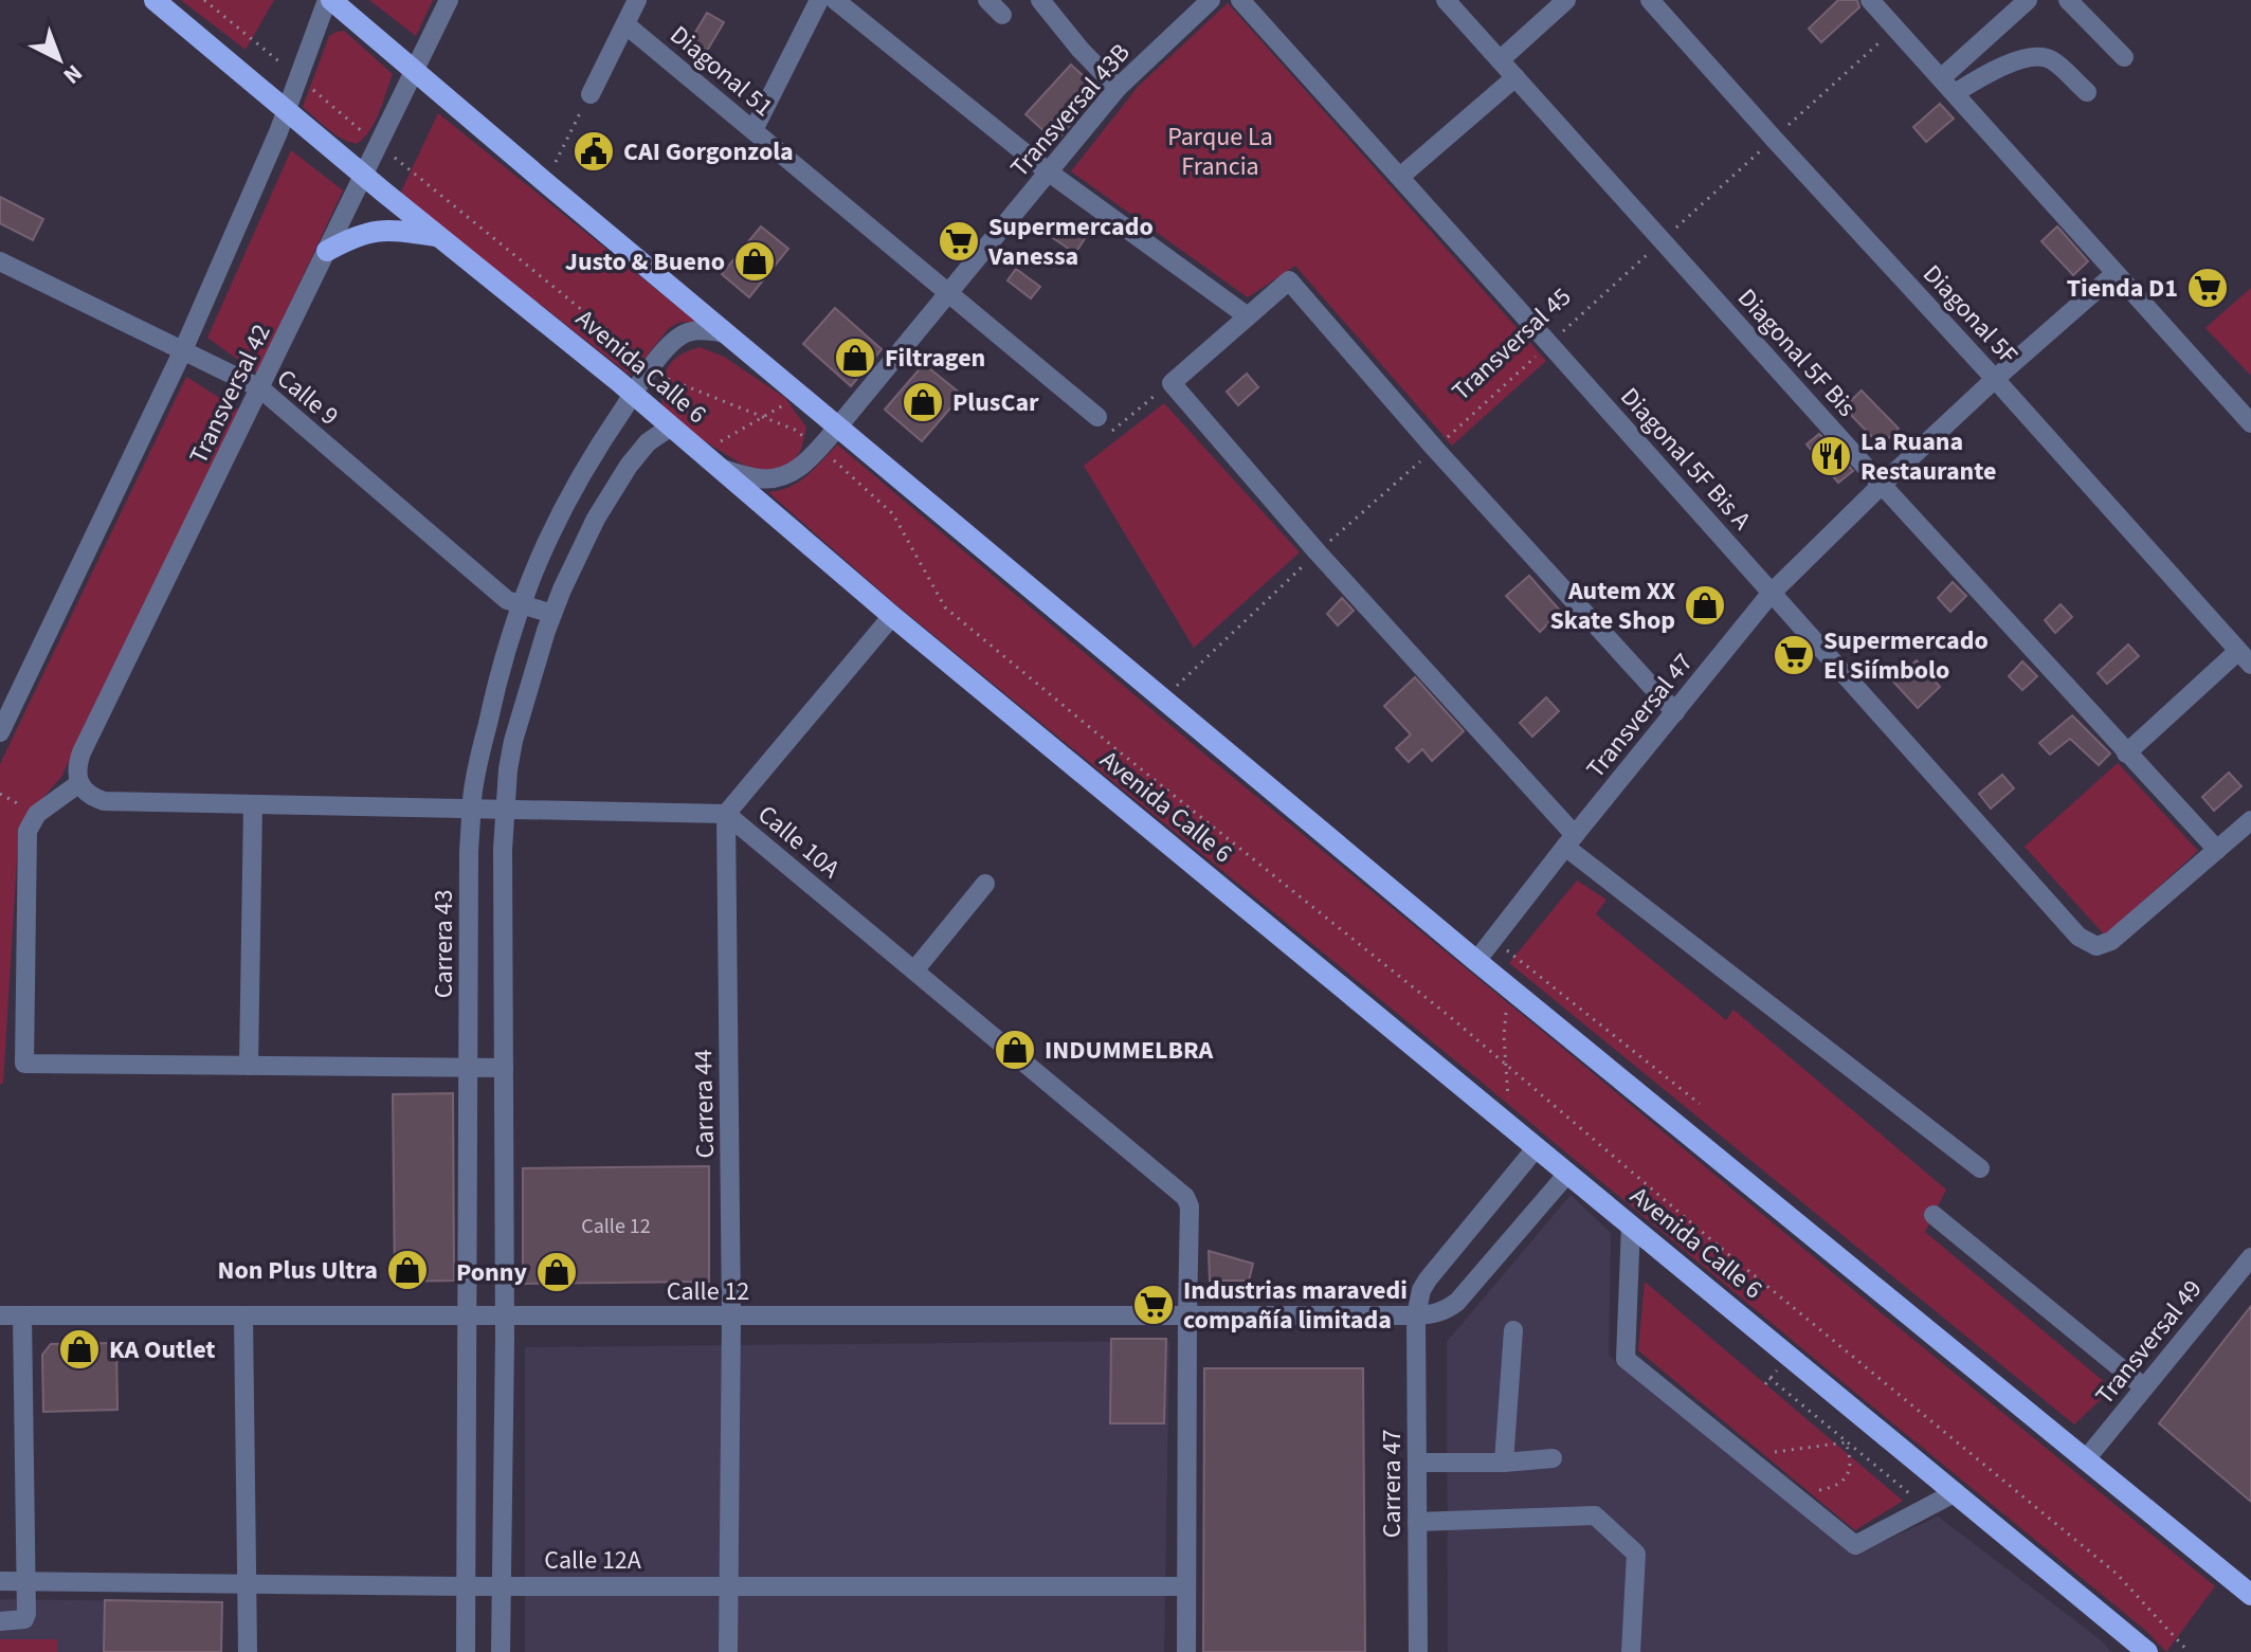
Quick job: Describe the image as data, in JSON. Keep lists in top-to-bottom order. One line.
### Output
{"streets":{"main road":["Avenida Calle 6"],"street":["Diagonal 51","Transversal 43B","Diagonal 5F","Diagonal 5F Bis","Transversal 42","Calle 9","Diagonal 5F Bis A","Transversal 47","Calle 10A","Carrera 43","Carrera 44","Calle 12","Transversal 49","Carrera 47","Calle 12A"],"path":["Transversal 45"]},"crossings":[["Diagonal 51","Transversal 43B"],["Transversal 43B","Avenida Calle 6"],["Diagonal 5F","Transversal 45"],["Diagonal 5F","Transversal 47"],["Transversal 45","Diagonal 5F Bis"],["Transversal 45","Diagonal 5F Bis A"],["Diagonal 5F Bis","Diagonal 5F Bis A"],["Diagonal 5F Bis","Transversal 47"],["Avenida Calle 6","Transversal 42"],["Avenida Calle 6","Carrera 43"],["Avenida Calle 6","Carrera 47"],["Transversal 42","Calle 9"],["Transversal 42","Calle 10A"],["Calle 9","Carrera 43"],["Diagonal 5F Bis A","Transversal 47"],["Calle 10A","Carrera 43"],["Calle 10A","Carrera 44"],["Calle 10A","Calle 12"],["Calle 10A","Calle 12A"],["Carrera 43","Calle 12"],["Carrera 43","Calle 12A"],["Carrera 44","Calle 12"],["Carrera 44","Calle 12A"],["Calle 12","Carrera 47"]],"parks":["Parque La Francia"],"places":{"public building":["CAI Gorgonzola"],"supermarket":["Supermercado Vanessa","Tienda D1","Supermercado El Siímbolo","Industrias maravedi compañía limitada"],"shop":["Justo & Bueno","Filtragen","PlusCar","Autem XX Skate Shop","INDUMMELBRA","Non Plus Ultra","Ponny","KA Outlet"],"restaurant":["La Ruana Restaurante"]},"house_numbers":["Calle 12"],"north":"bottom right"}
